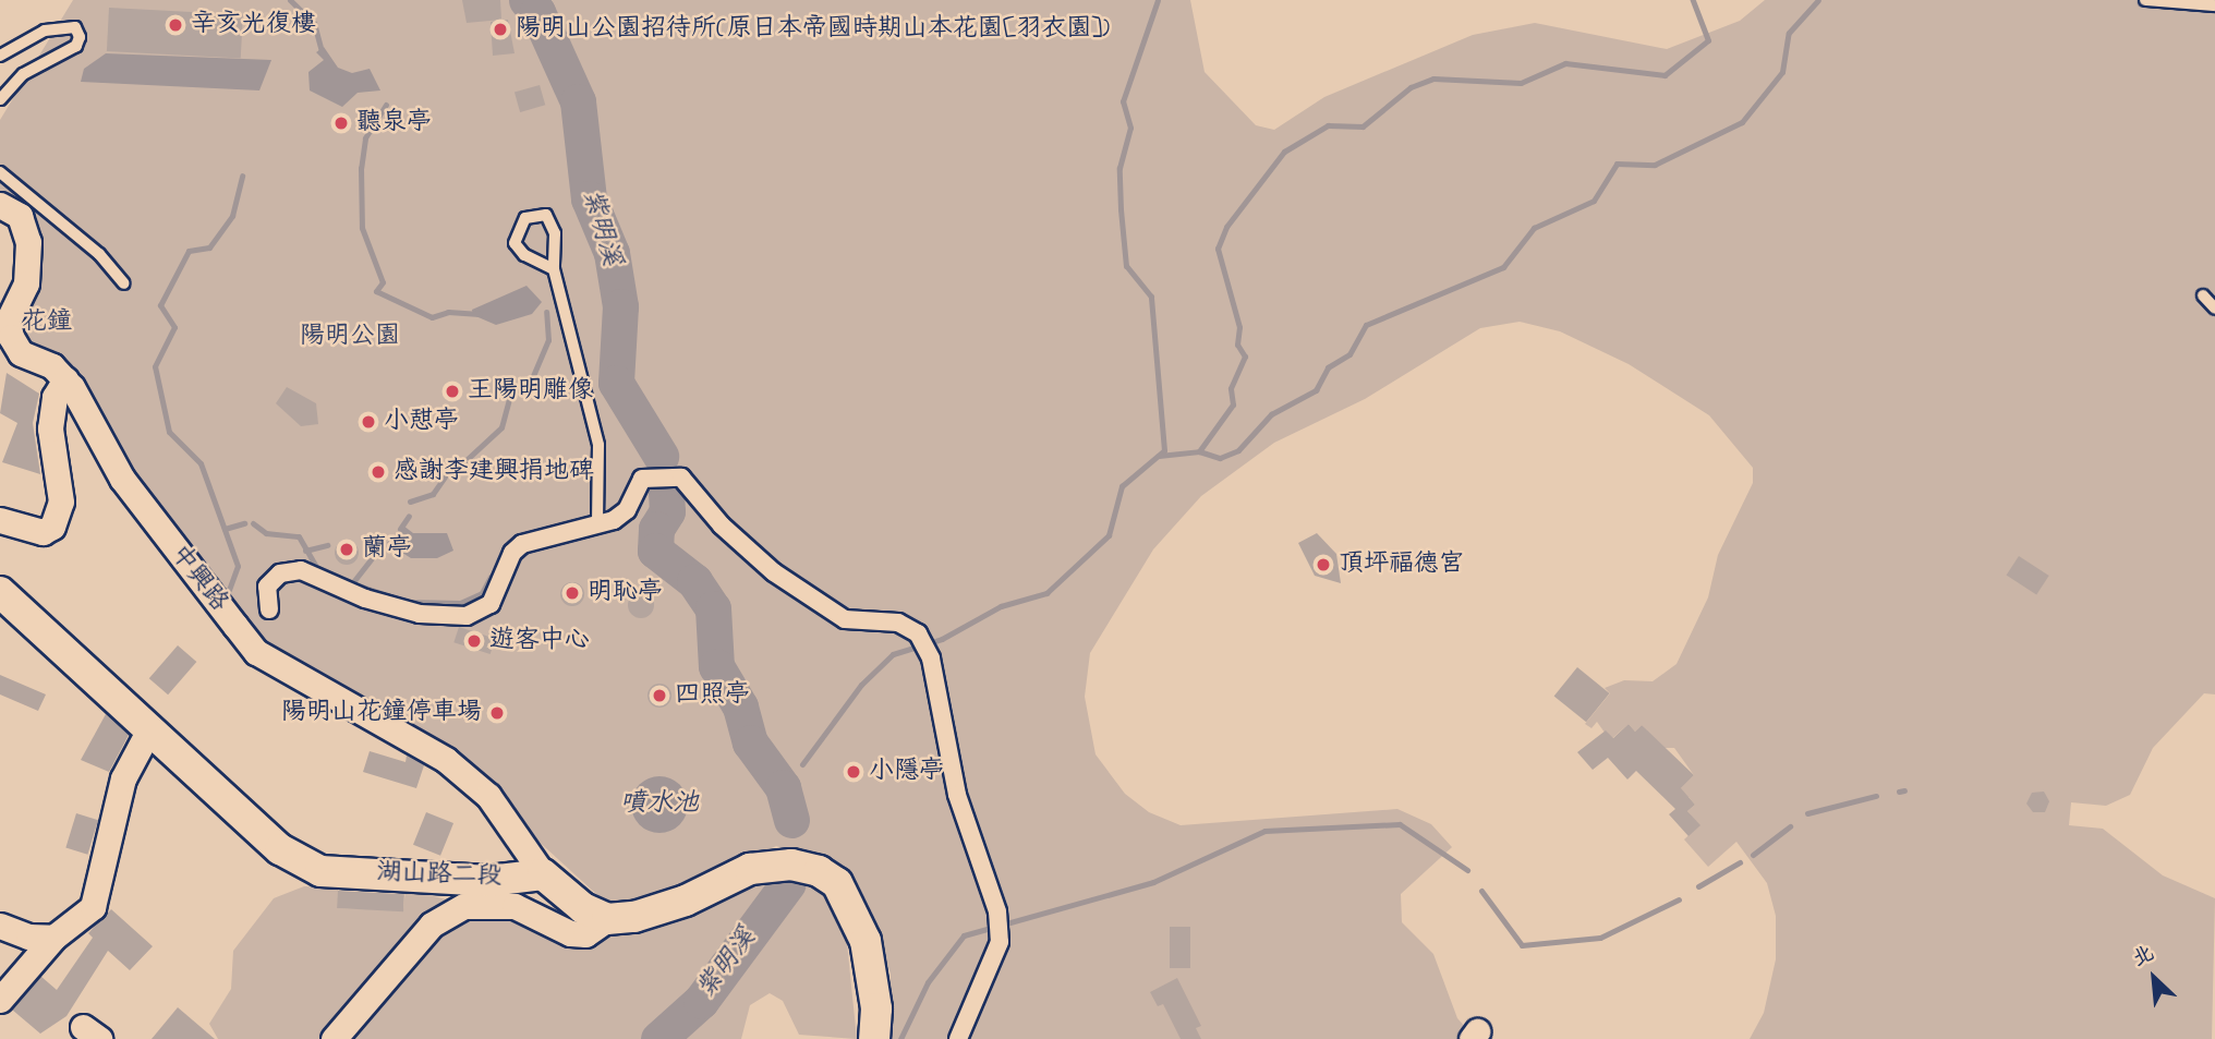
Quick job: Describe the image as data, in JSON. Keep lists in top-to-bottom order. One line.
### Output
{"streets":{"street":["中興路","湖山路二段"]},"crossings":[["中興路","湖山路二段"]],"water":["紫明溪","噴水池"],"parks":["花鐘","陽明公園"],"places":["辛亥光復樓","陽明山公園招待所(原日本帝國時期山本花園[羽衣園])","聽泉亭","王陽明雕像","小憇亭","感謝李建興捐地碑","蘭亭","頂坪福德宮","明恥亭","遊客中心","四照亭","陽明山花鐘停車場","小隱亭"],"north":"top left"}
